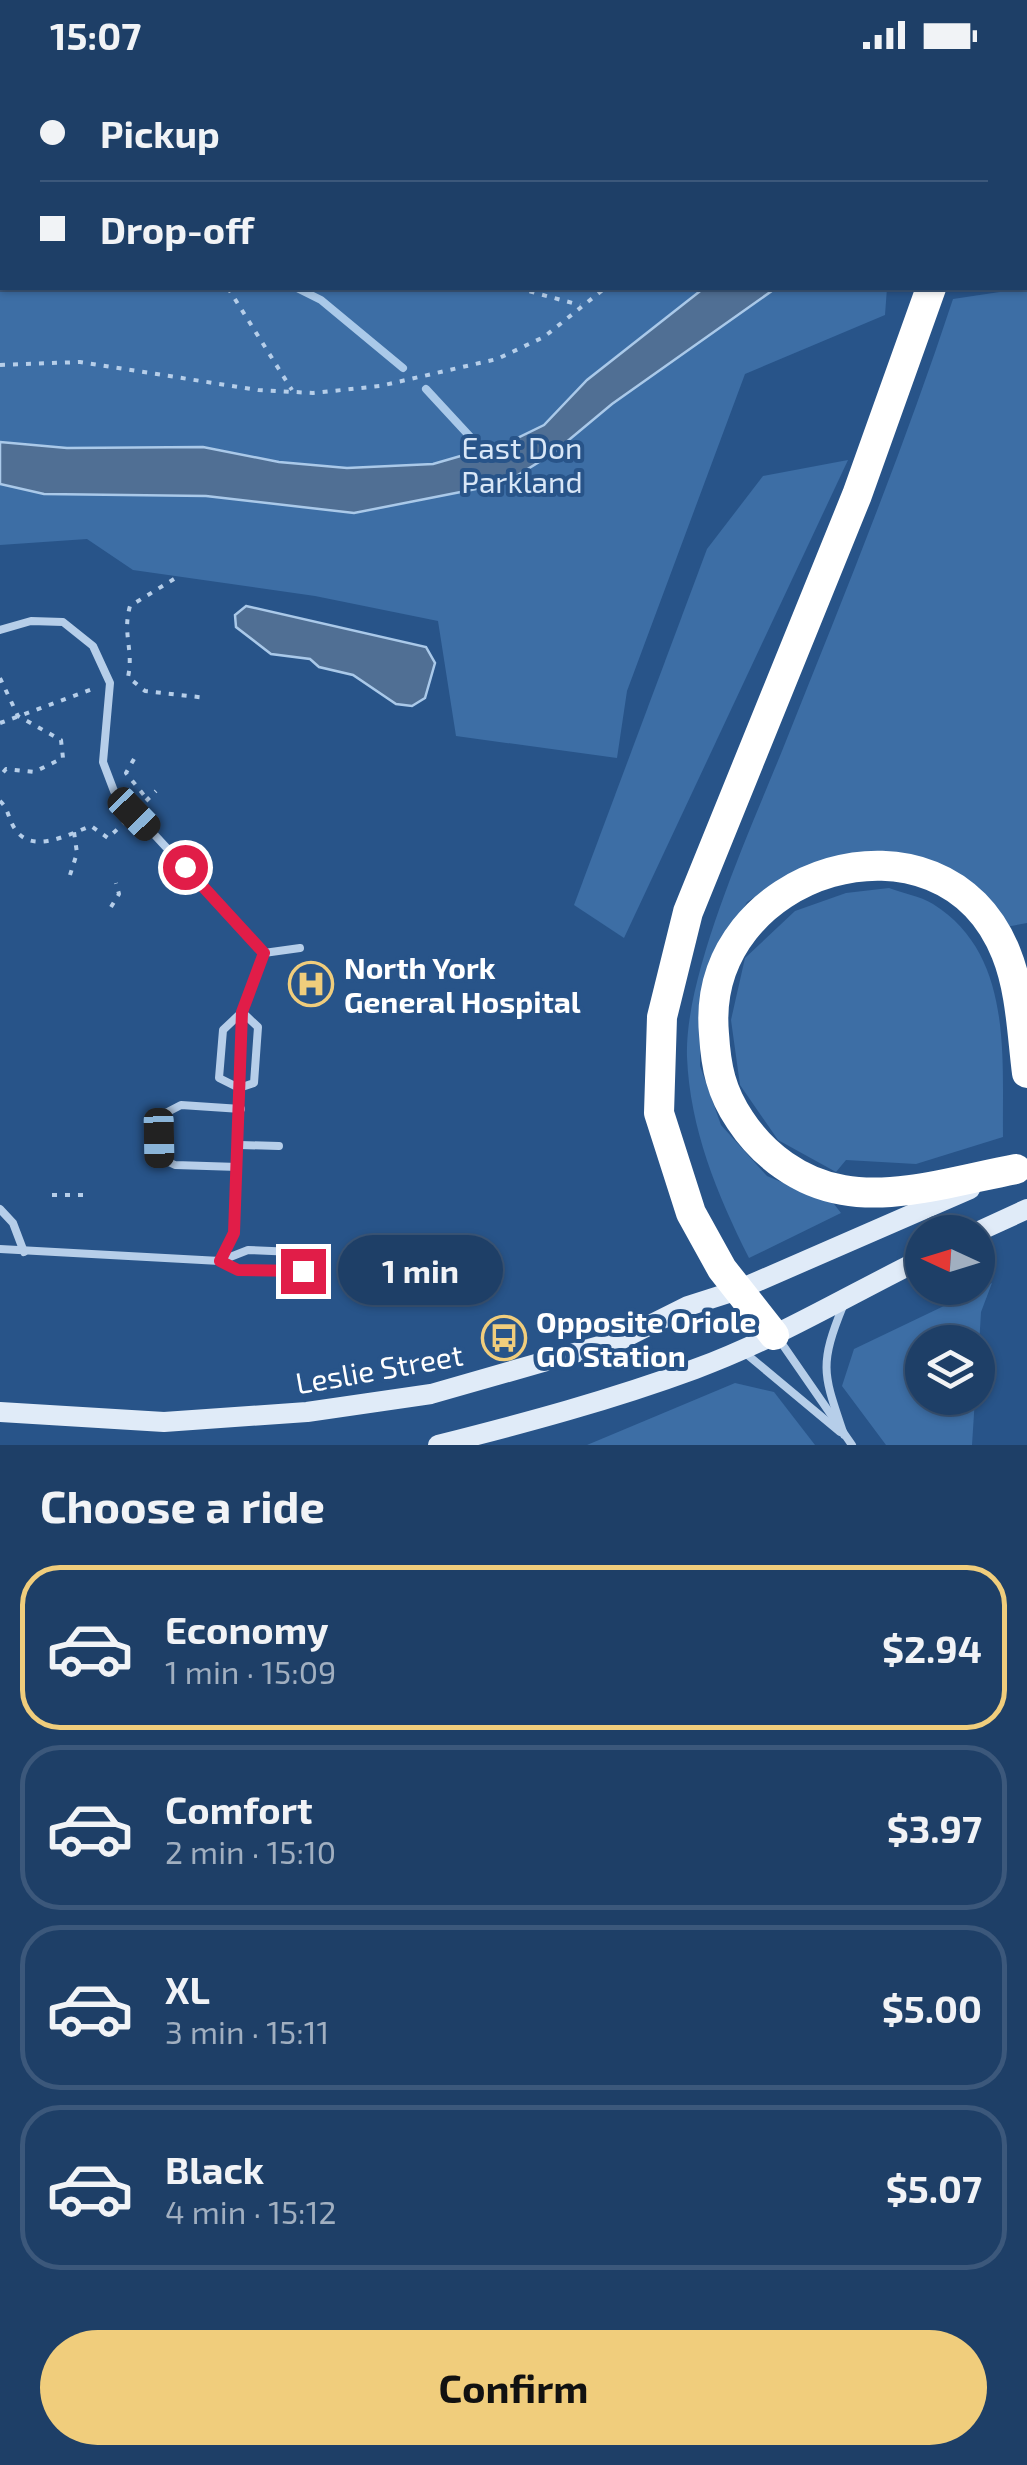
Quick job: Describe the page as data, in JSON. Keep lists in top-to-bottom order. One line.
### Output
{"streets":{"main road":["Leslie Street"]},"parks":["East Don Parkland"],"places":{"hospital":["North York General Hospital"],"bus stop":["Opposite Oriole GO Station"]},"north":"left","page":{"status":"15:07","banner":["Pickup","Drop-off"],"bubble":"1 min","heading":"Choose a ride","list":[{"name":"Economy","note":"1 min · 15:09","value":"$2.94"},{"name":"Comfort","note":"2 min · 15:10","value":"$3.97"},{"name":"XL","note":"3 min · 15:11","value":"$5.00"},{"name":"Black","note":"4 min · 15:12","value":"$5.07"}],"buttons":"Confirm"}}
